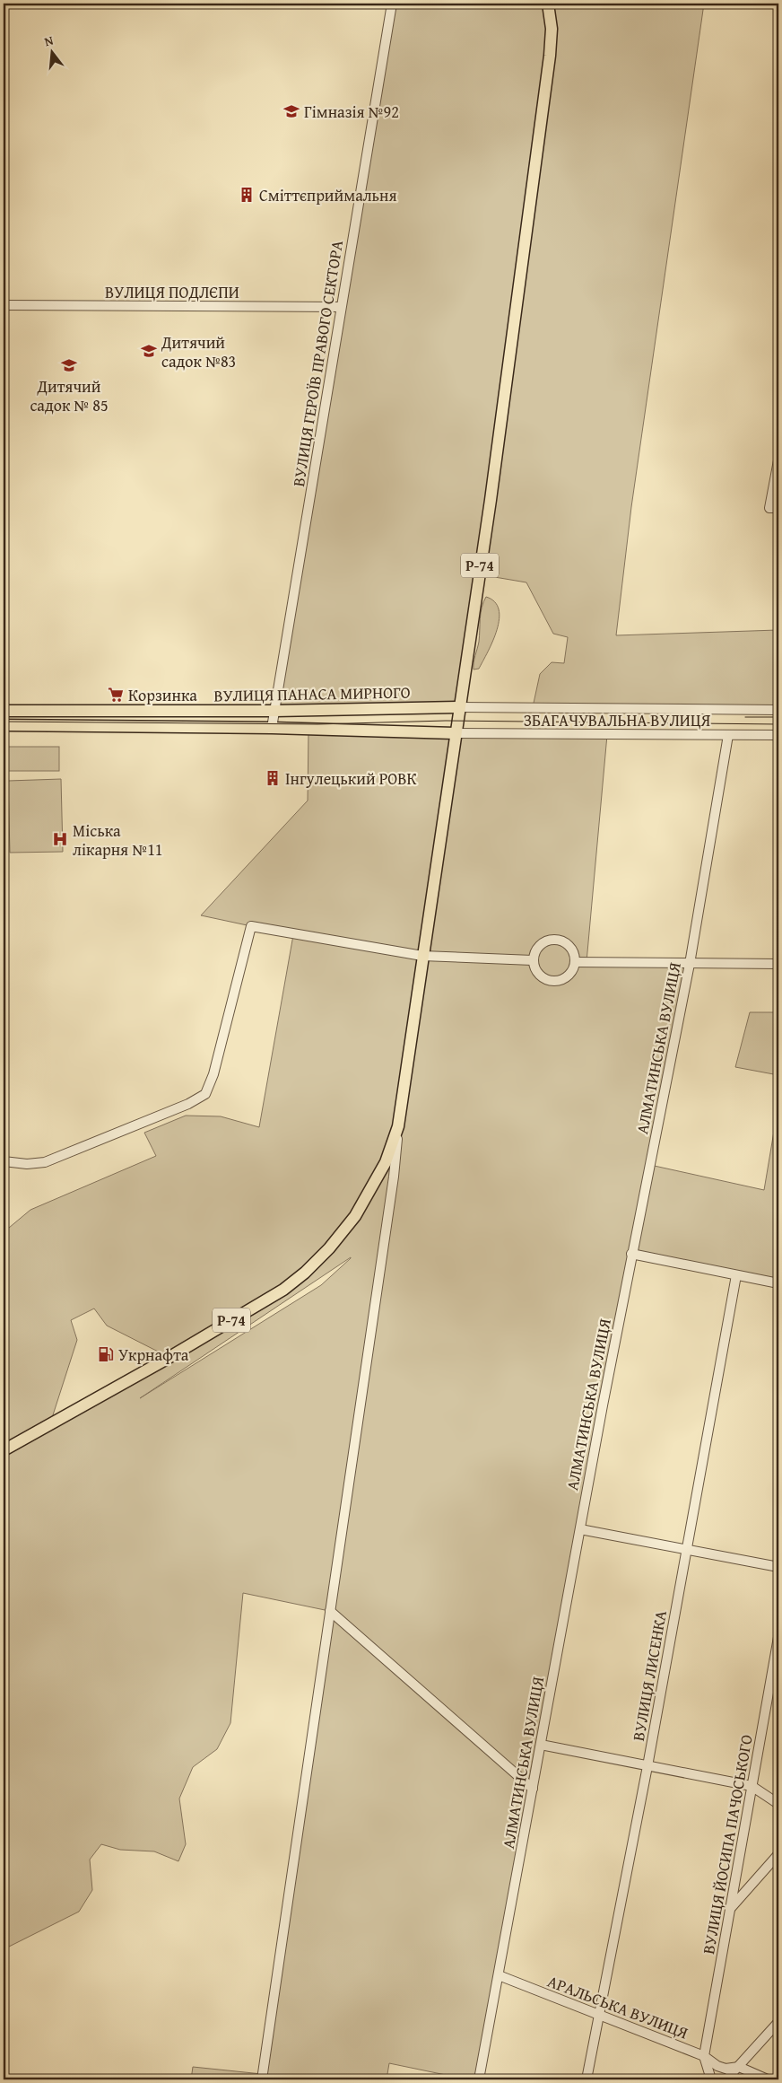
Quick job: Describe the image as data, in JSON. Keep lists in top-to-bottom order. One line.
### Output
{"streets":{"main road":["Р-74","ВУЛИЦЯ ПАНАСА МИРНОГО"],"street":["ВУЛИЦЯ ПОДЛЄПИ","ВУЛИЦЯ ГЕРОЇВ ПРАВОГО СЕКТОРА","ЗБАГАЧУВАЛЬНА ВУЛИЦЯ","АЛМАТИНСЬКА ВУЛИЦЯ","ВУЛИЦЯ ЛИСЕНКА","ВУЛИЦЯ ЙОСИПА ПАЧОСЬКОГО","АРАЛЬСЬКА ВУЛИЦЯ"]},"crossings":[["ВУЛИЦЯ ПОДЛЄПИ","ВУЛИЦЯ ГЕРОЇВ ПРАВОГО СЕКТОРА"],["ВУЛИЦЯ ГЕРОЇВ ПРАВОГО СЕКТОРА","ВУЛИЦЯ ПАНАСА МИРНОГО"],["Р-74","ВУЛИЦЯ ПАНАСА МИРНОГО"],["Р-74","ЗБАГАЧУВАЛЬНА ВУЛИЦЯ"],["ВУЛИЦЯ ПАНАСА МИРНОГО","ЗБАГАЧУВАЛЬНА ВУЛИЦЯ"],["ЗБАГАЧУВАЛЬНА ВУЛИЦЯ","АЛМАТИНСЬКА ВУЛИЦЯ"],["АЛМАТИНСЬКА ВУЛИЦЯ","АРАЛЬСЬКА ВУЛИЦЯ"],["ВУЛИЦЯ ЛИСЕНКА","АРАЛЬСЬКА ВУЛИЦЯ"],["ВУЛИЦЯ ЙОСИПА ПАЧОСЬКОГО","АРАЛЬСЬКА ВУЛИЦЯ"]],"places":{"school or university":["Гімназія №92","Дитячий садок №83","Дитячий садок № 85"],"building":["Сміттєприймальня","Інгулецький РОВК"],"supermarket":["Корзинка"],"hospital":["Міська лікарня №11"],"fuel station":["Укрнафта"]},"north":"top"}
